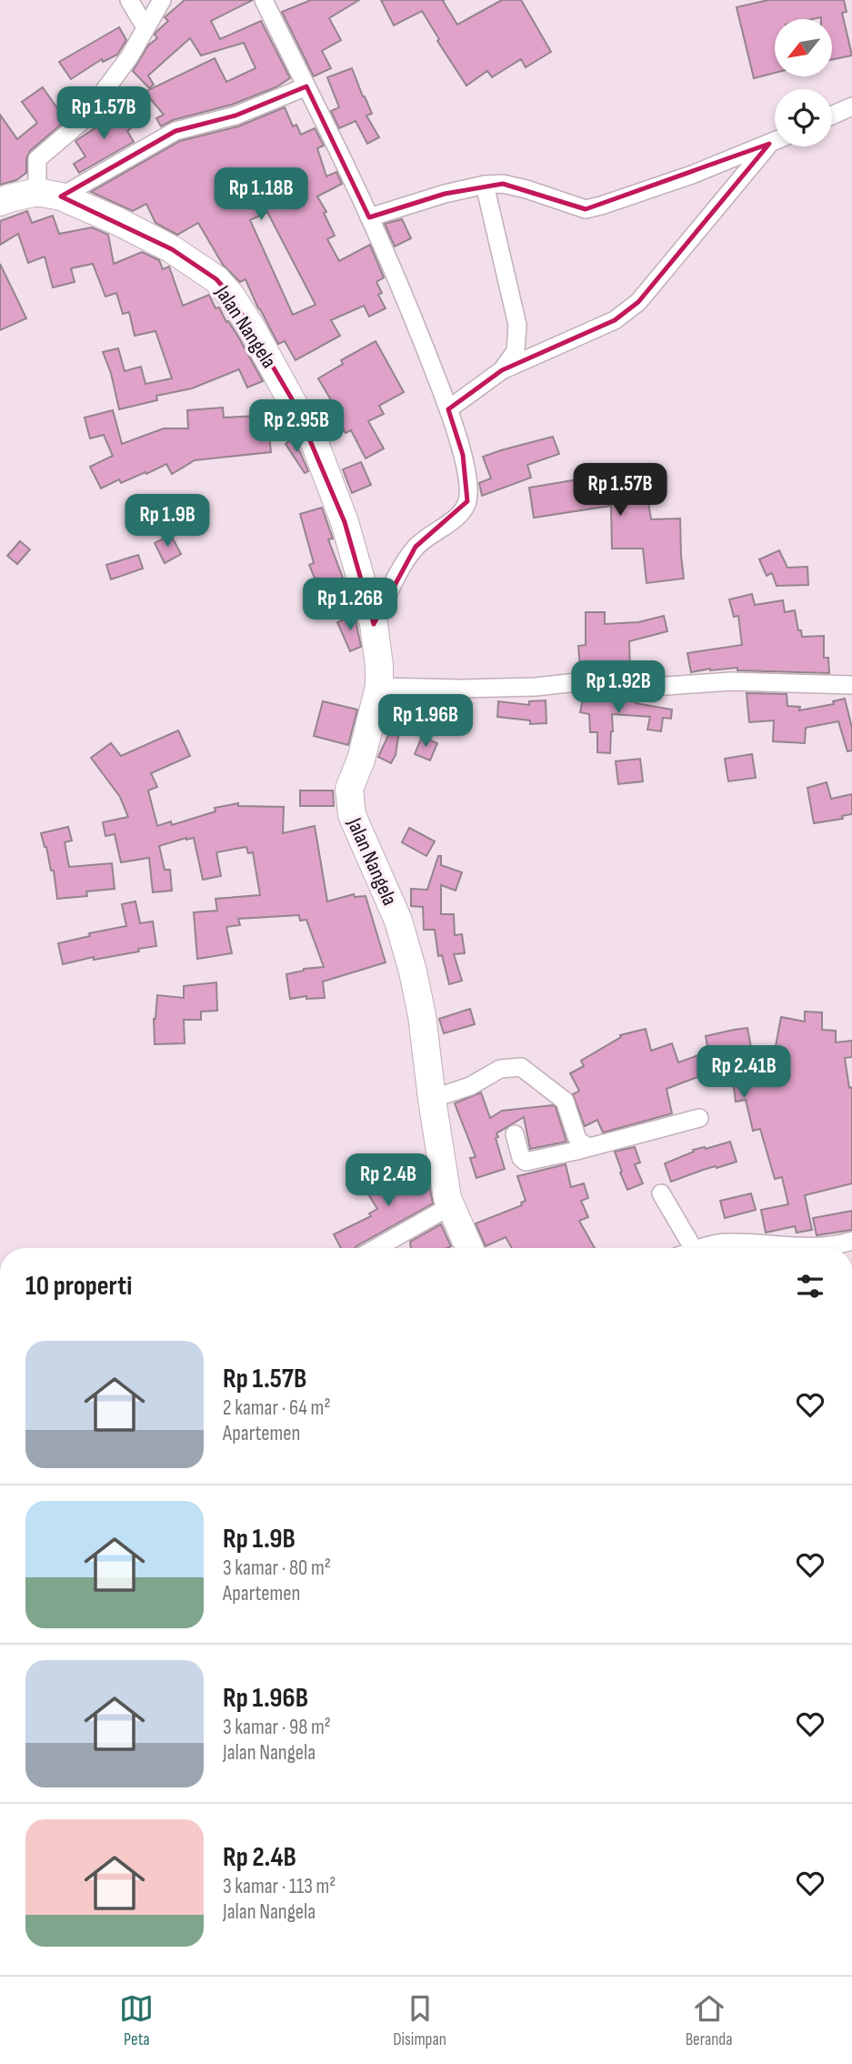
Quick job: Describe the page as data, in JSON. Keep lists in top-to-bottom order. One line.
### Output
{"streets":{"main road":["Jalan Nangela"]},"north":"bottom left","page":{"price":["Rp 1.57B","Rp 1.18B","Rp 2.95B","Rp 1.57B","Rp 1.9B","Rp 1.26B","Rp 1.92B","Rp 1.96B","Rp 2.41B","Rp 2.4B"],"heading":"10 properti","list":[{"name":"Rp 1.57B","note":"2 kamar · 64 m² · Apartemen"},{"name":"Rp 1.9B","note":"3 kamar · 80 m² · Apartemen"},{"name":"Rp 1.96B","note":"3 kamar · 98 m² · Jalan Nangela"},{"name":"Rp 2.4B","note":"3 kamar · 113 m² · Jalan Nangela"}],"tabs":["Peta","Disimpan","Beranda"]}}
